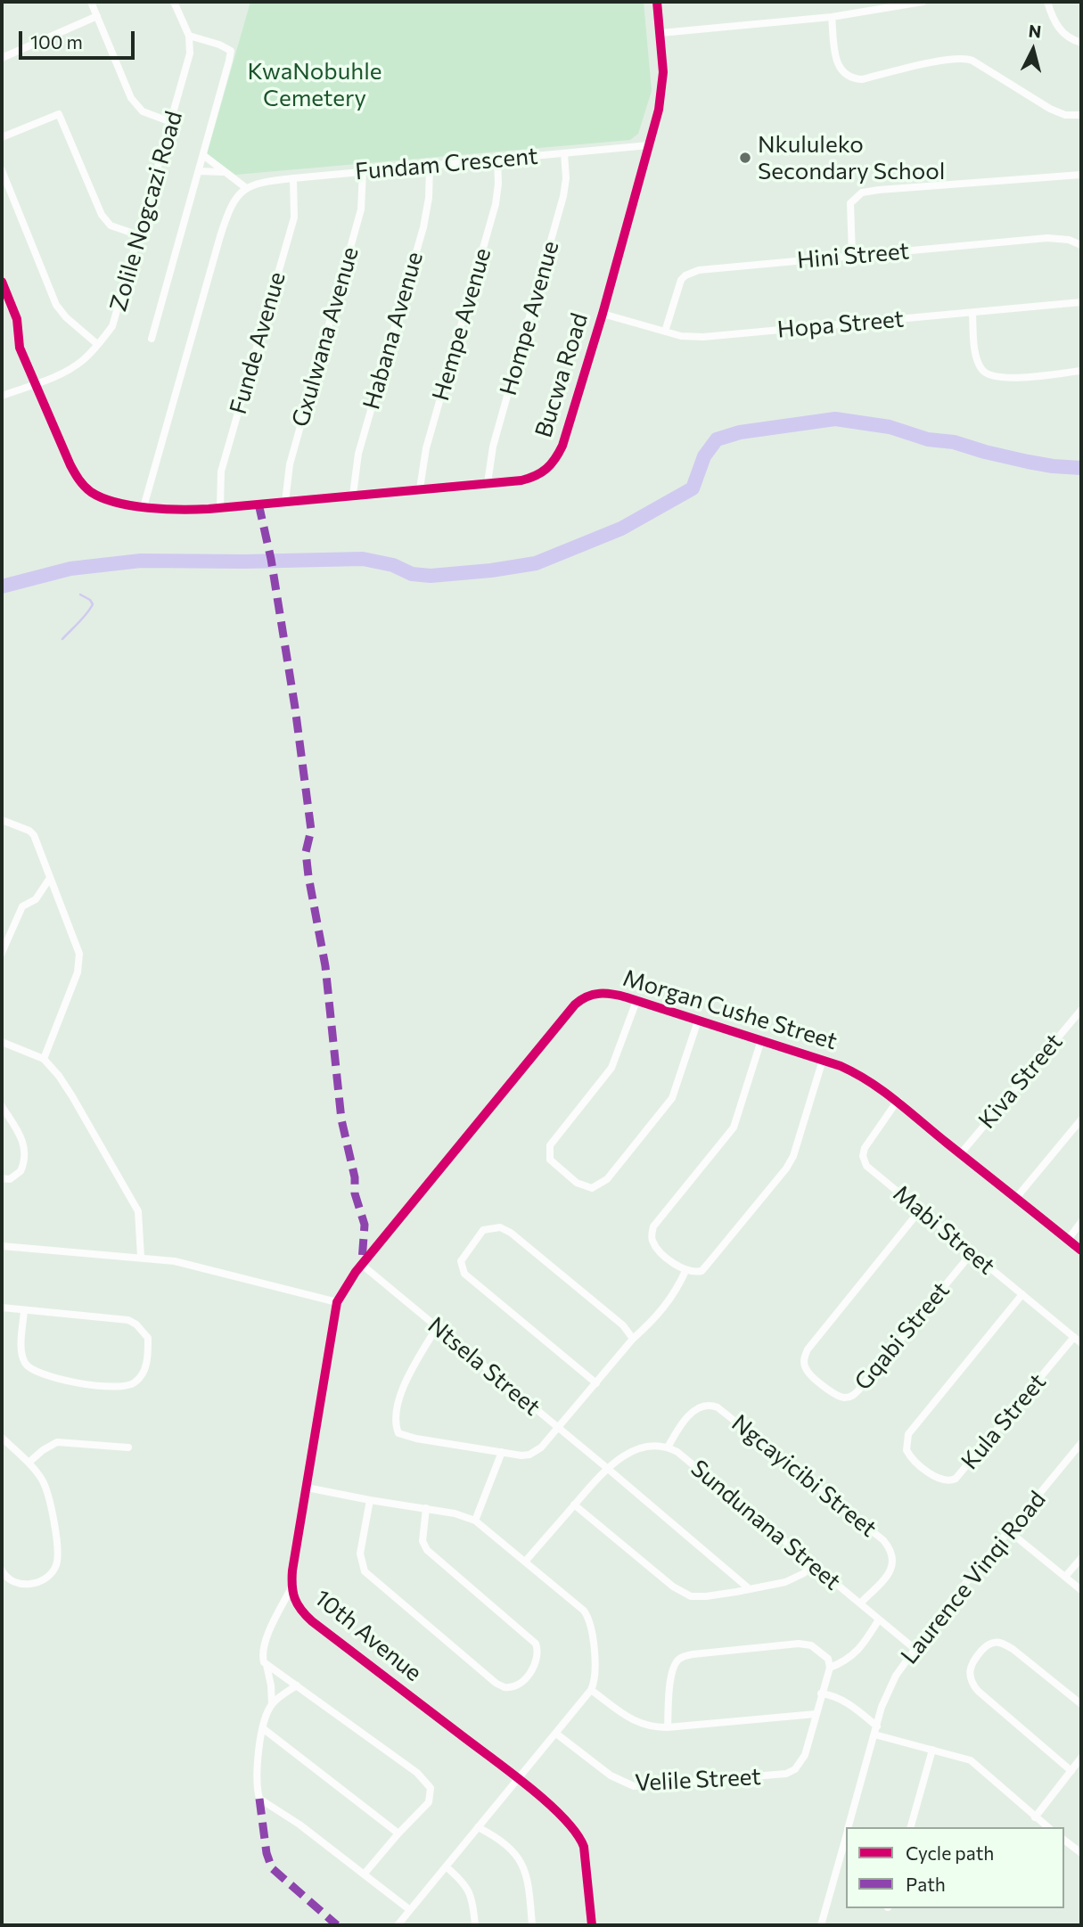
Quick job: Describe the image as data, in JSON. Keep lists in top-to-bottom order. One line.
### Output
{"streets":{"street":["Fundam Crescent","Zolile Nogcazi Road","Hini Street","Hompe Avenue","Hempe Avenue","Hopa Street","Habana Avenue","Gxulwana Avenue","Funde Avenue","Bucwa Road","Morgan Cushe Street","Kiva Street","Mabi Street","Gqabi Street","Ntsela Street","Kula Street","Ngcayicibi Street","Sundunana Street","Laurence Vinqi Road","10th Avenue","Velile Street"]},"crossings":[["Fundam Crescent","Hompe Avenue"],["Fundam Crescent","Hempe Avenue"],["Fundam Crescent","Habana Avenue"],["Fundam Crescent","Gxulwana Avenue"],["Fundam Crescent","Funde Avenue"],["Fundam Crescent","Bucwa Road"],["Zolile Nogcazi Road","Bucwa Road"],["Hini Street","Hopa Street"],["Hompe Avenue","Bucwa Road"],["Hempe Avenue","Bucwa Road"],["Hopa Street","Bucwa Road"],["Habana Avenue","Bucwa Road"],["Gxulwana Avenue","Bucwa Road"],["Funde Avenue","Bucwa Road"],["Morgan Cushe Street","Kiva Street"],["Morgan Cushe Street","Mabi Street"],["Morgan Cushe Street","Ntsela Street"],["Morgan Cushe Street","10th Avenue"],["Mabi Street","Gqabi Street"],["Mabi Street","Kula Street"],["Ntsela Street","Sundunana Street"],["Ngcayicibi Street","Sundunana Street"],["Sundunana Street","Laurence Vinqi Road"]],"parks":["KwaNobuhle Cemetery"],"places":["Nkululeko Secondary School"],"legend":["Cycle path","Path"],"scale_bar":"100 m","north":"top"}
